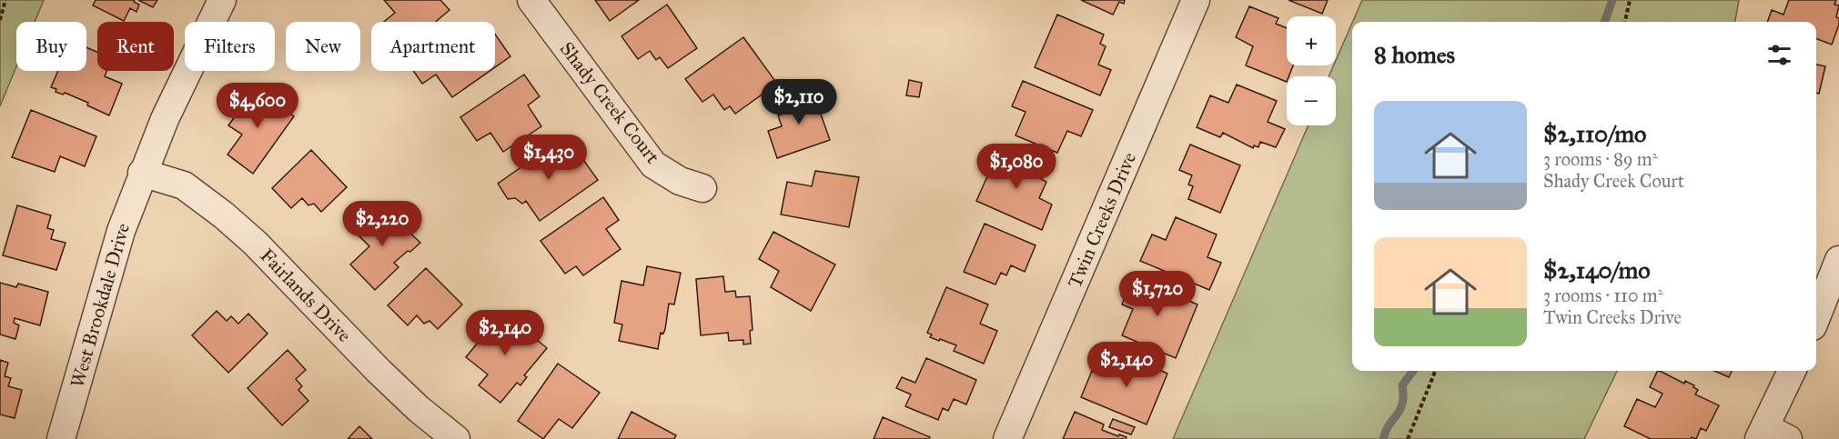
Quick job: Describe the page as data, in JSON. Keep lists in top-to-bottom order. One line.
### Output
{"streets":{"street":["Shady Creek Court","Twin Creeks Drive","Fairlands Drive","West Brookdale Drive"]},"crossings":[["Fairlands Drive","West Brookdale Drive"]],"page":{"map_buttons":["+","−"],"chip":["Buy","Rent","Filters","New","Apartment"],"heading":"8 homes","price":["$2,110","$4,600","$1,430","$1,080","$2,220","$1,720","$2,140","$2,140"],"list":[{"name":"$2,110/mo","note":"3 rooms · 89 m² · Shady Creek Court"},{"name":"$2,140/mo","note":"3 rooms · 110 m² · Twin Creeks Drive"}]}}
